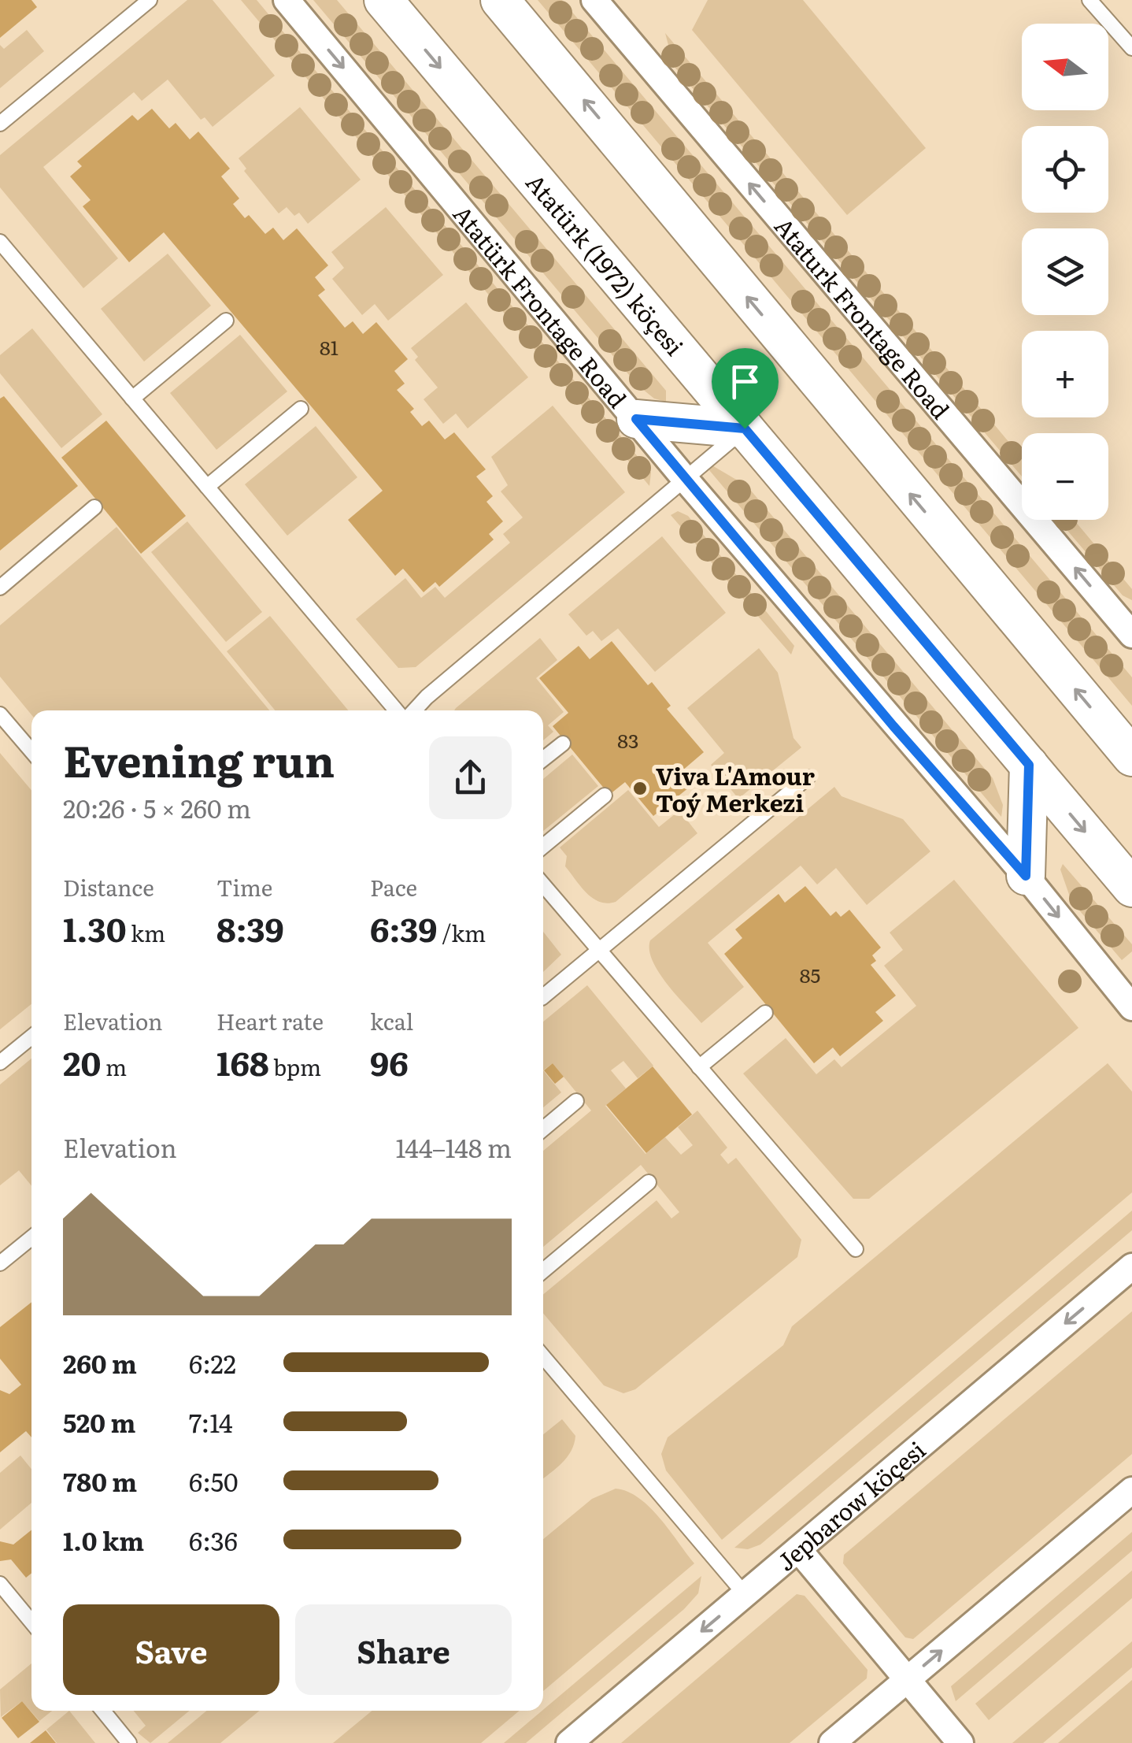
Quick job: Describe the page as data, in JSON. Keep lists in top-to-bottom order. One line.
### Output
{"streets":{"main road":["Atatürk (1972) köçesi"],"street":["Atatürk Frontage Road","Ataturk Frontage Road","Jepbarow köçesi"]},"one_way":["Atatürk Frontage Road","Ataturk Frontage Road"],"places":["Viva L'Amour Toý Merkezi"],"house_numbers":["81","83","85"],"north":"left","page":{"map_buttons":["+","−"],"heading":["Evening run","20:26 · 5 × 260 m"],"stats":[["Distance","1.30 km"],["Time","8:39"],["Pace","6:39 /km"],["Elevation","20 m"],["Heart rate","168 bpm"],["kcal","96"]],"chart":["Elevation","144–148 m"],"list":[{"name":"260 m","note":"6:22"},{"name":"520 m","note":"7:14"},{"name":"780 m","note":"6:50"},{"name":"1.0 km","note":"6:36"}],"buttons":["Save","Share"]}}
